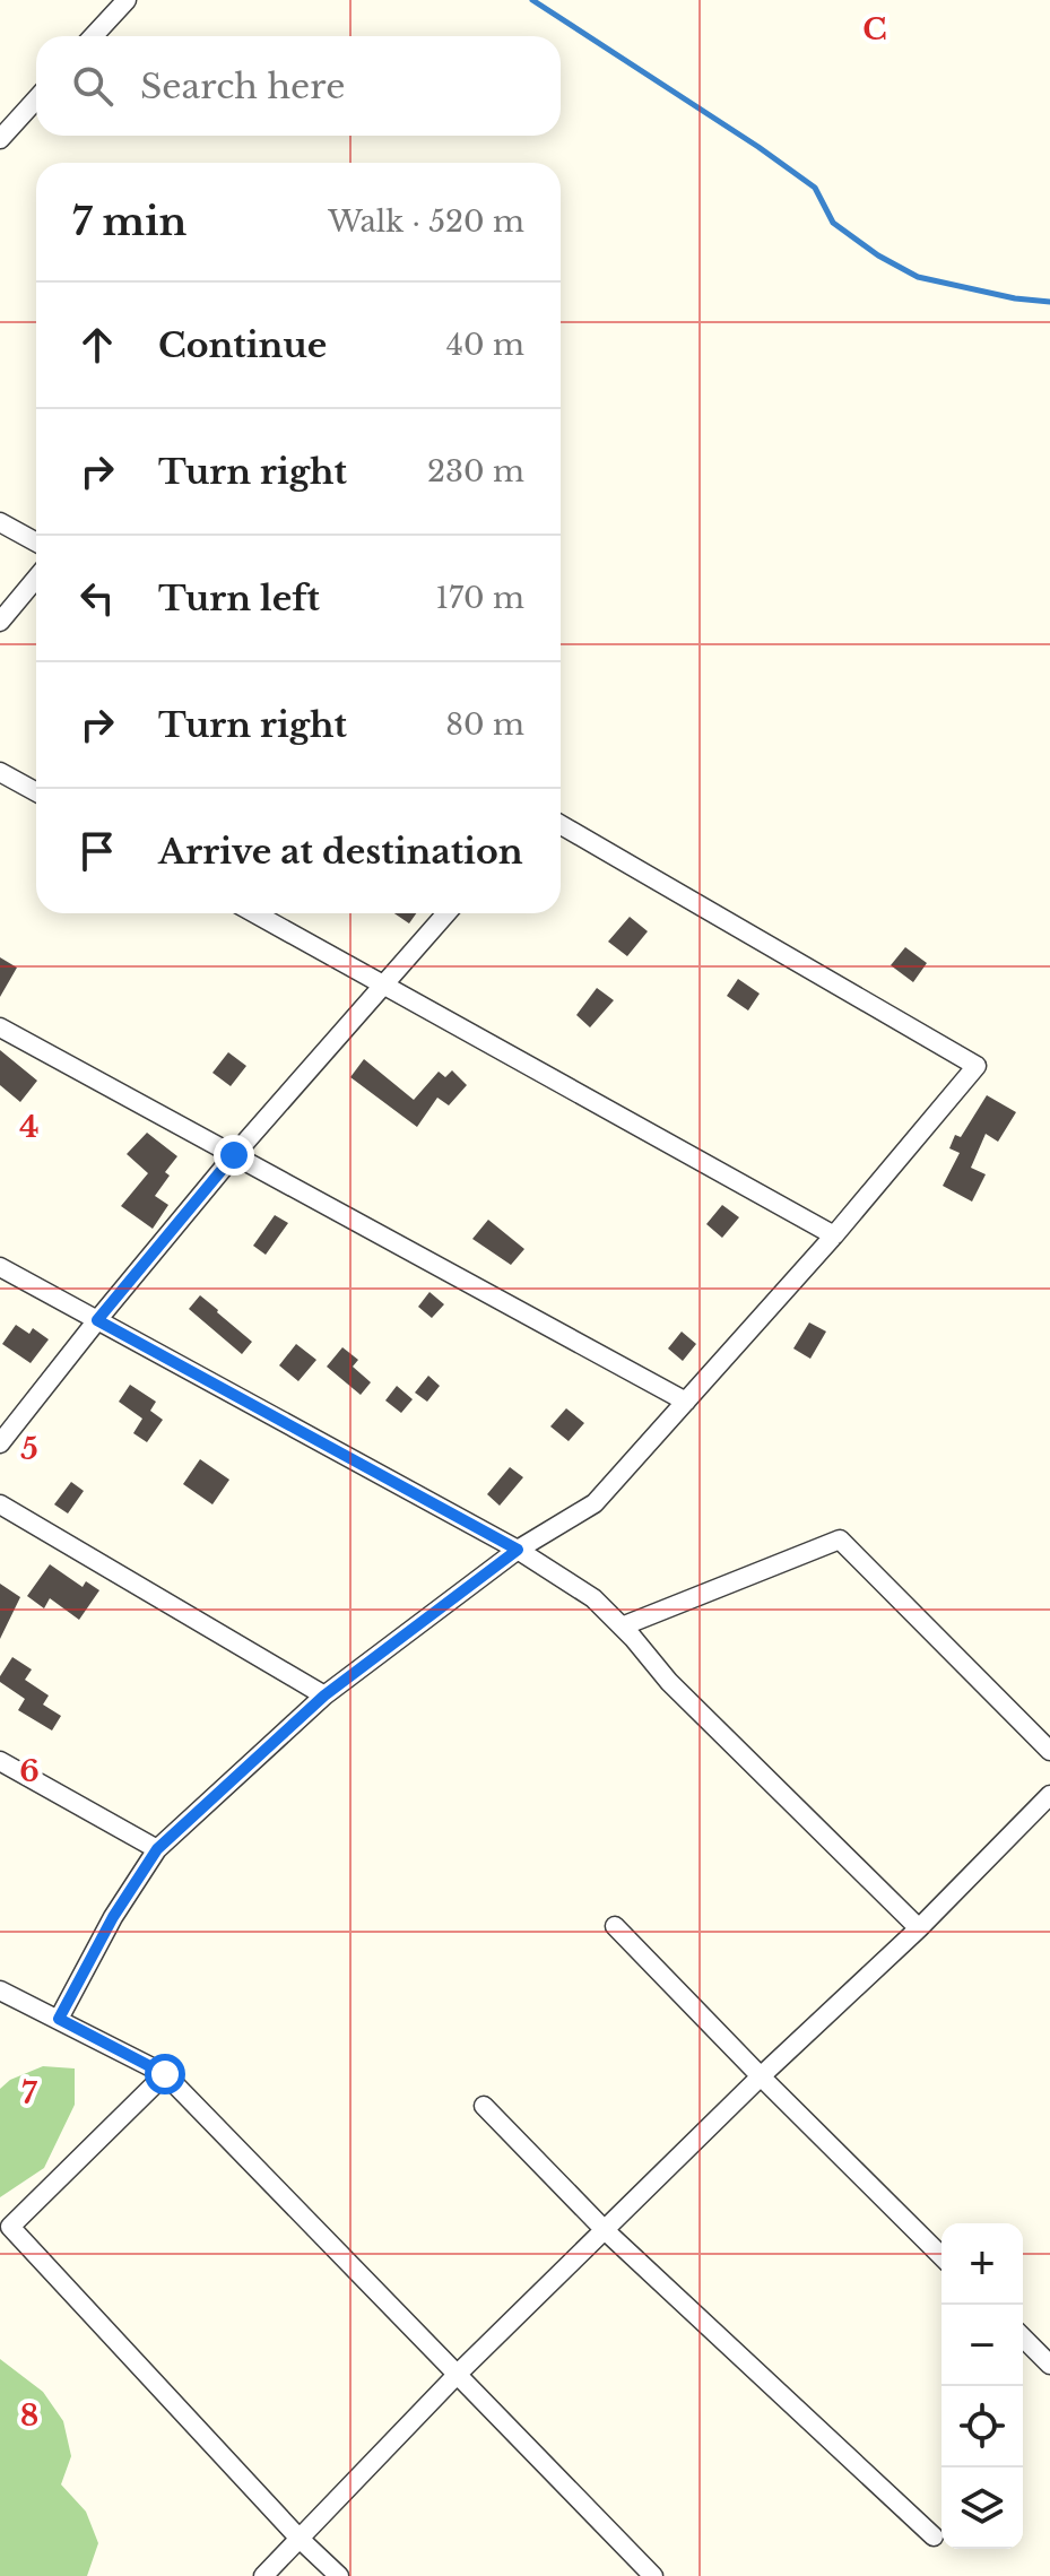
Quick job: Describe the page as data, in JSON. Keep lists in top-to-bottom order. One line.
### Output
{"page":{"search":"Search here","heading":["7 min","Walk · 520 m"],"list":[["Continue","40 m"],["Turn right","230 m"],["Turn left","170 m"],["Turn right","80 m"],"Arrive at destination"],"map_buttons":["+","−"]},"grid":{"columns":["C"],"rows":["4","5","6","7","8"]}}
